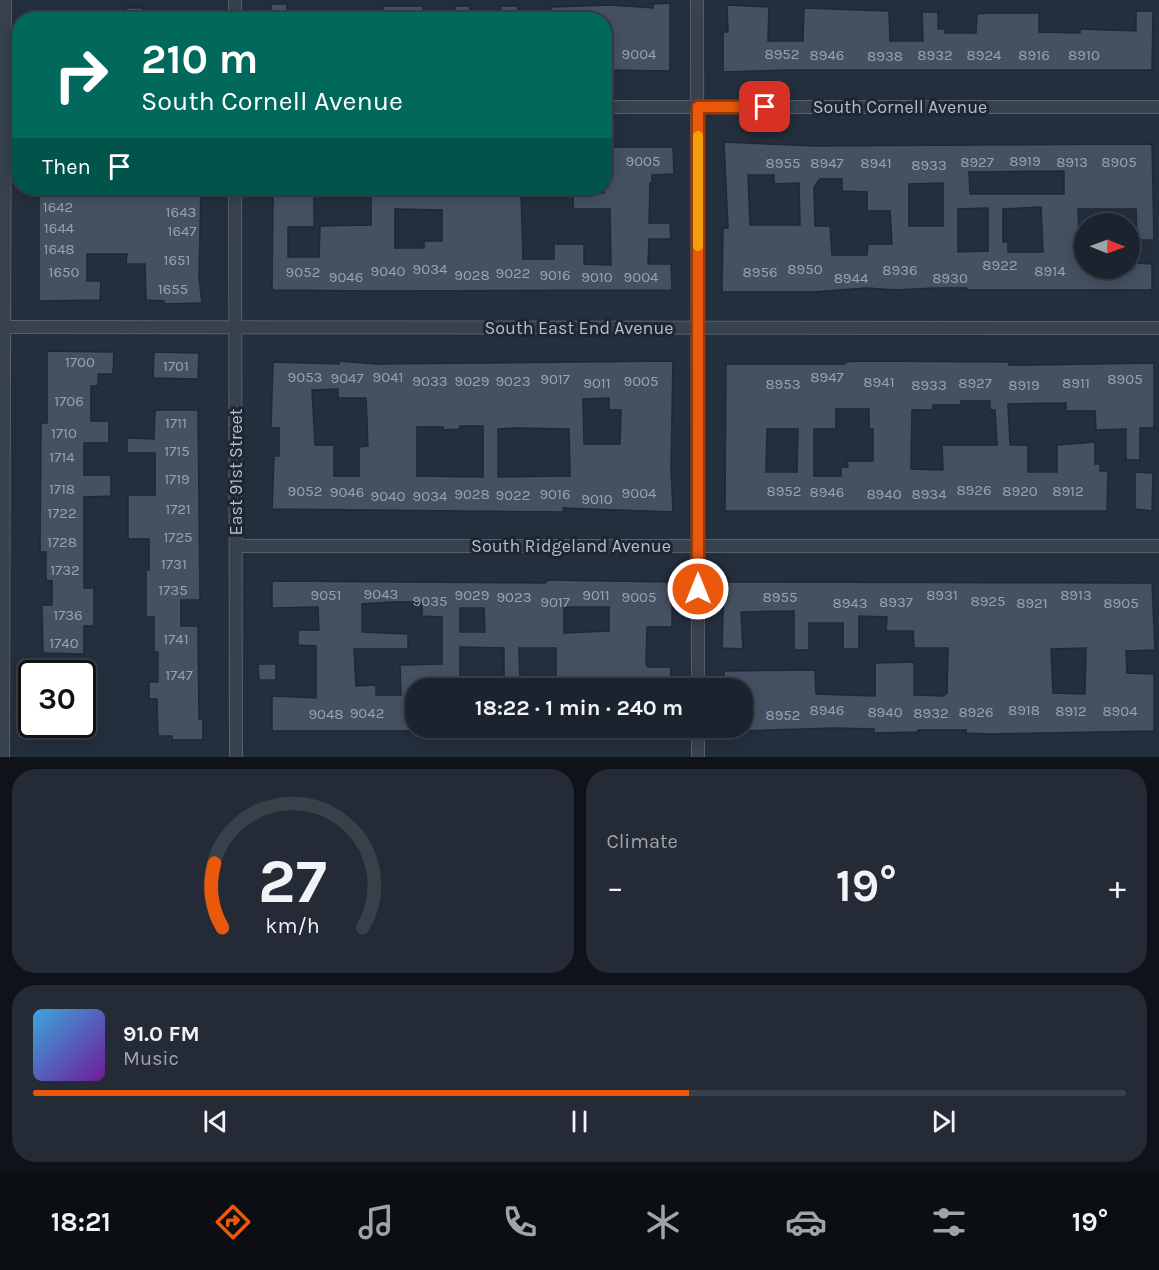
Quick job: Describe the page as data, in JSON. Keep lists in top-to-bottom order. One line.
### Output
{"streets":{"street":["South Cornell Avenue","South East End Avenue","East 91st Street","South Ridgeland Avenue"]},"crossings":[["South East End Avenue","East 91st Street"],["East 91st Street","South Ridgeland Avenue"]],"house_numbers":["9004","8952","8946","8932","8924","8916","8910","8938","9005","8919","8927","8913","8905","8955","8947","8941","8933","1642","1643","1644","1647","1648","1651","8922","9034","8950","8936","9040","8914","1650","9052","8956","9022","9028","9016","9046","9010","9004","8944","8930","1655","1700","1701","9053","9041","8947","9047","9017","8905","9033","9029","9023","9005","8941","9011","8927","8911","8953","8933","8919","1706","1711","1710","1715","1714","1719","1718","8926","9052","8952","8920","8912","9046","8946","9004","9028","9016","8940","8934","9022","9040","9034","9010","1721","1722","1725","1728","1731","1732","1735","9043","9051","9029","9011","8931","8913","9023","9005","8955","9035","8925","9017","8937","8943","8921","8905","1736","1741","1740","1747","8946","8918","8912","8904","8940","8926","9042","8932","9048","8952"],"north":"right","page":{"turn":["210 m","South Cornell Avenue"],"then":"Then","limit":"30","trip":"18:22 · 1 min · 240 m","tile":"Climate","heat":["−","19°","+"],"song":["91.0 FM","Music"],"tabs":["18:21","19°"],"gauge":["27","km/h"]}}
